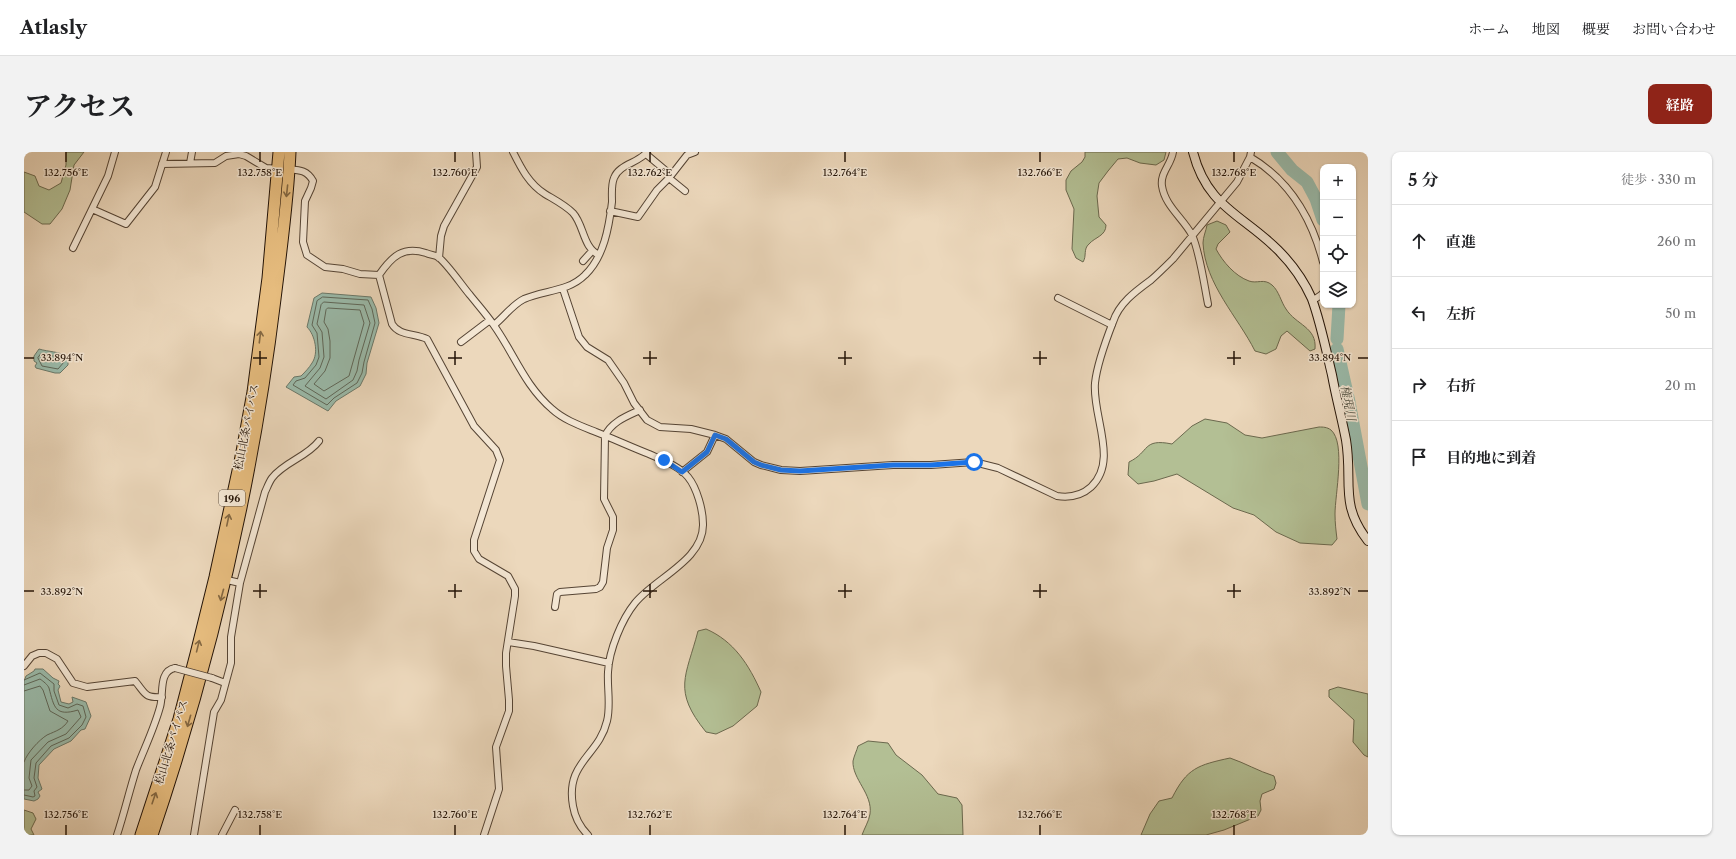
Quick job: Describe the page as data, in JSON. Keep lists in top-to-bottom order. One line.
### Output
{"streets":{"highway":["松山北条バイパス","196"]},"water":["権現川"],"page":{"header":"Atlasly","nav":["ホーム","地図","概要","お問い合わせ"],"title":"アクセス","buttons":"経路","heading":["5 分","徒歩 · 330 m"],"map_buttons":["+","−"],"list":[["直進","260 m"],["左折","50 m"],["右折","20 m"],"目的地に到着"]},"coordinates":["132.756°E","132.758°E","132.760°E","132.762°E","132.764°E","132.766°E","132.768°E","33.894°N","33.892°N"]}
